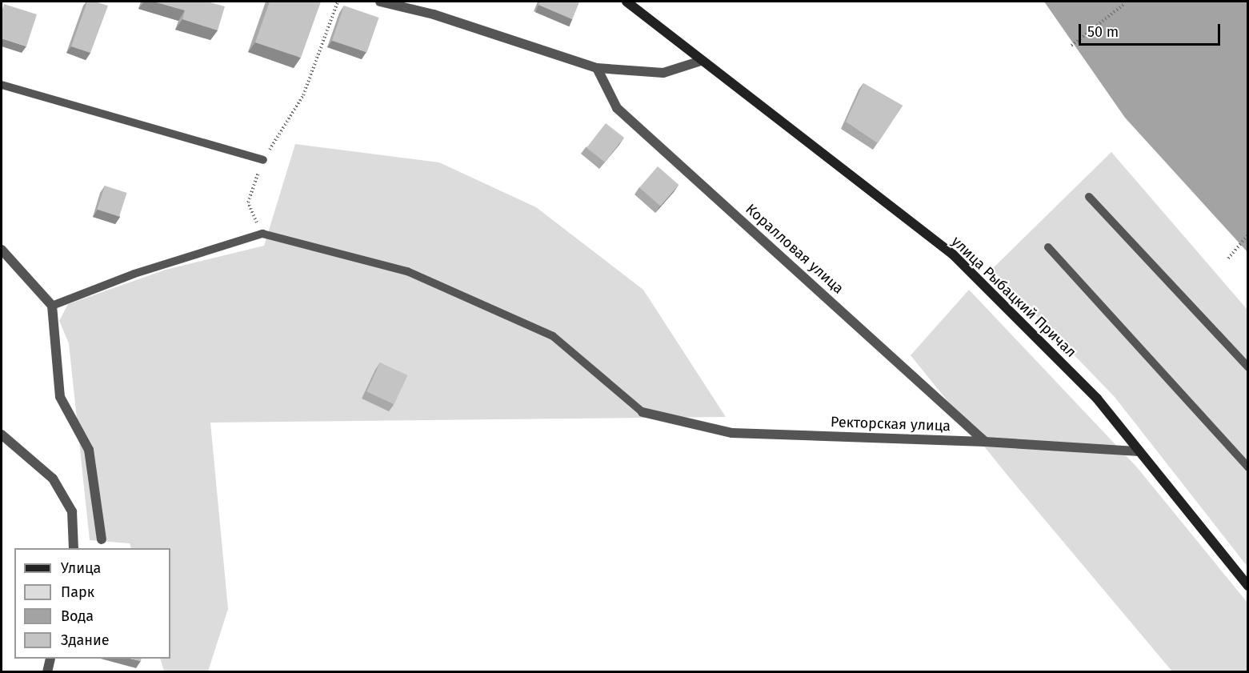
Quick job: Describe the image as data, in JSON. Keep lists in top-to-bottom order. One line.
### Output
{"streets":{"main road":["улица Рыбацкий Причал"],"street":["Коралловая улица","Ректорская улица"]},"crossings":[["Коралловая улица","Ректорская улица"],["улица Рыбацкий Причал","Ректорская улица"]],"legend":["Улица","Парк","Вода","Здание"],"scale_bar":"50 m"}
